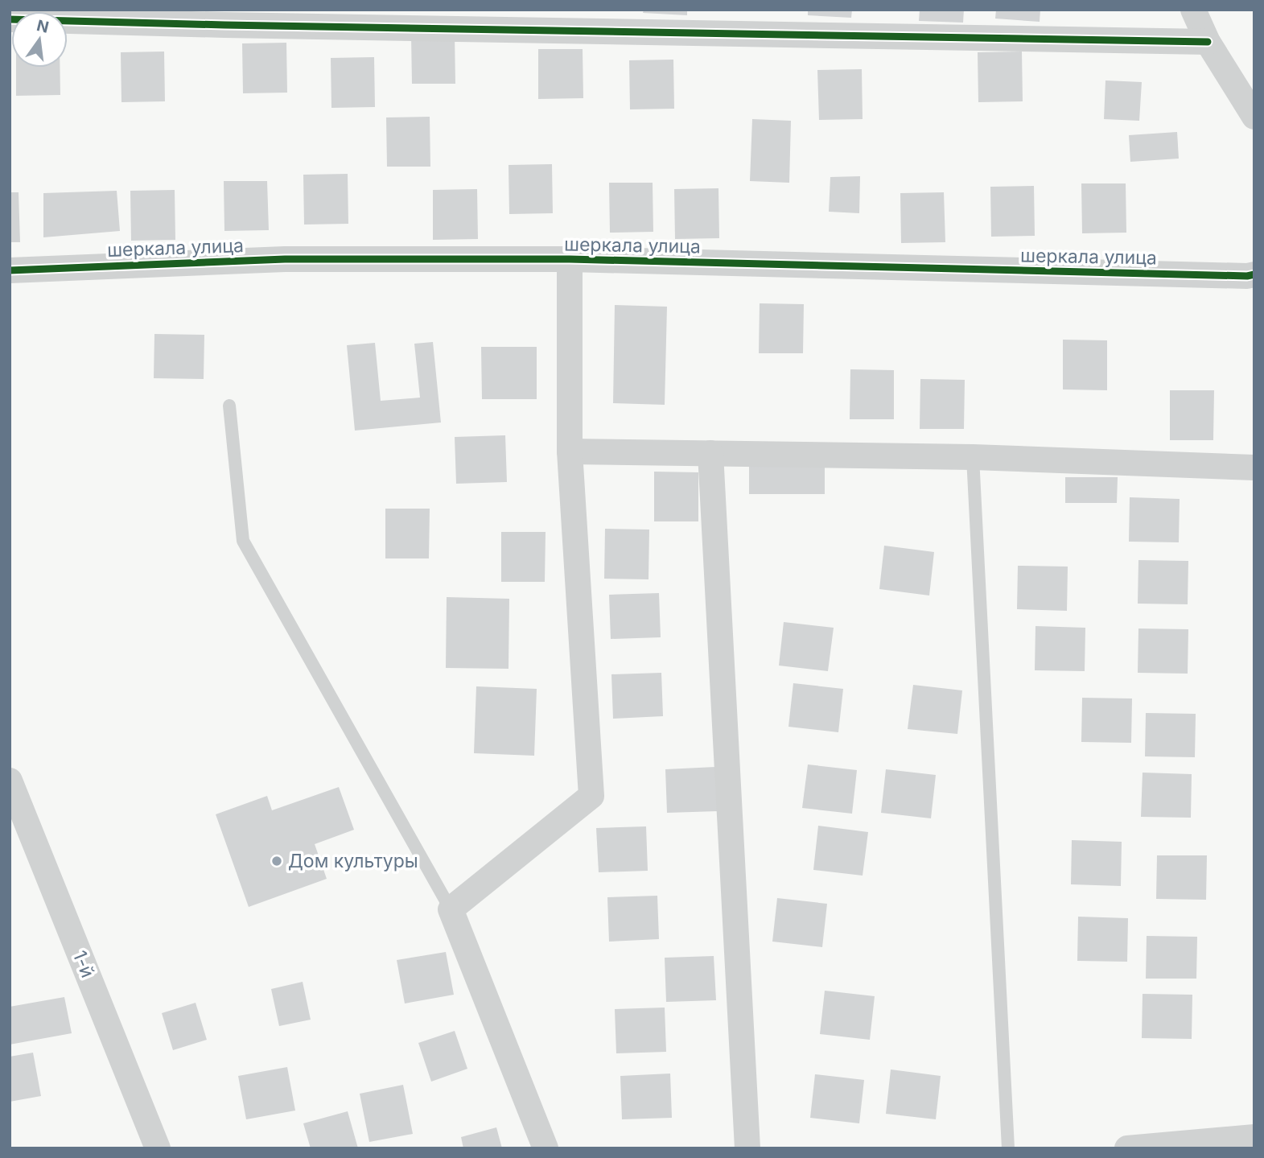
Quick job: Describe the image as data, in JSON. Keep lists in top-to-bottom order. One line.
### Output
{"streets":{"street":["шеркала улица","1-й"]},"places":["Дом культуры"],"north":"top"}
